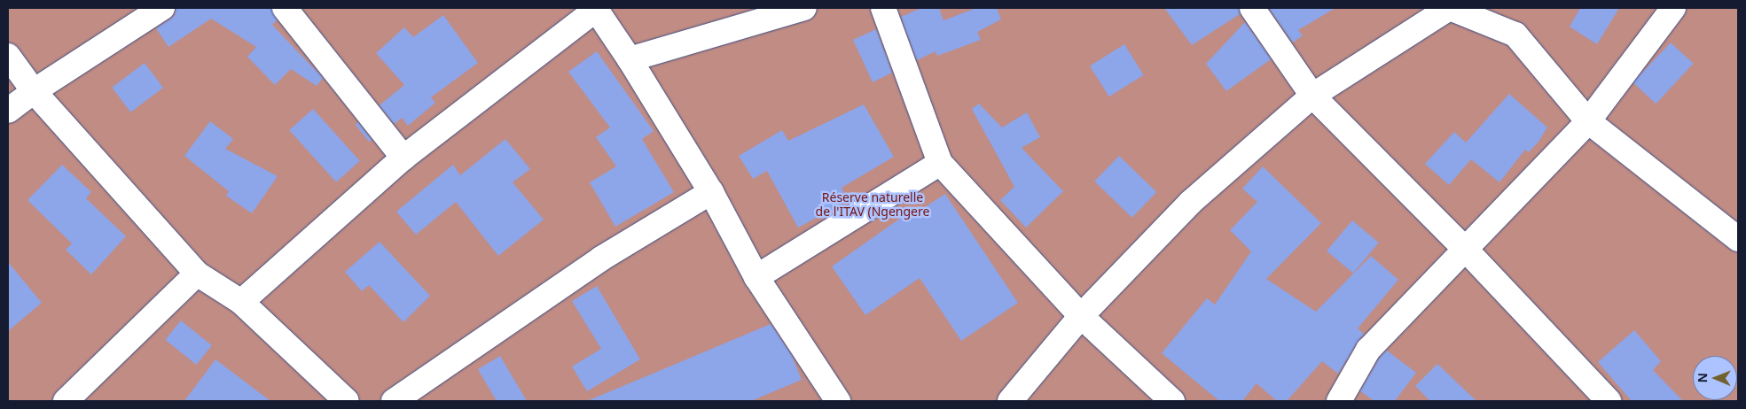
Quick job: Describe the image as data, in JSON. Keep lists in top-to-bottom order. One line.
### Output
{"parks":["Réserve naturelle de l'ITAV (Ngengere"],"north":"left"}
